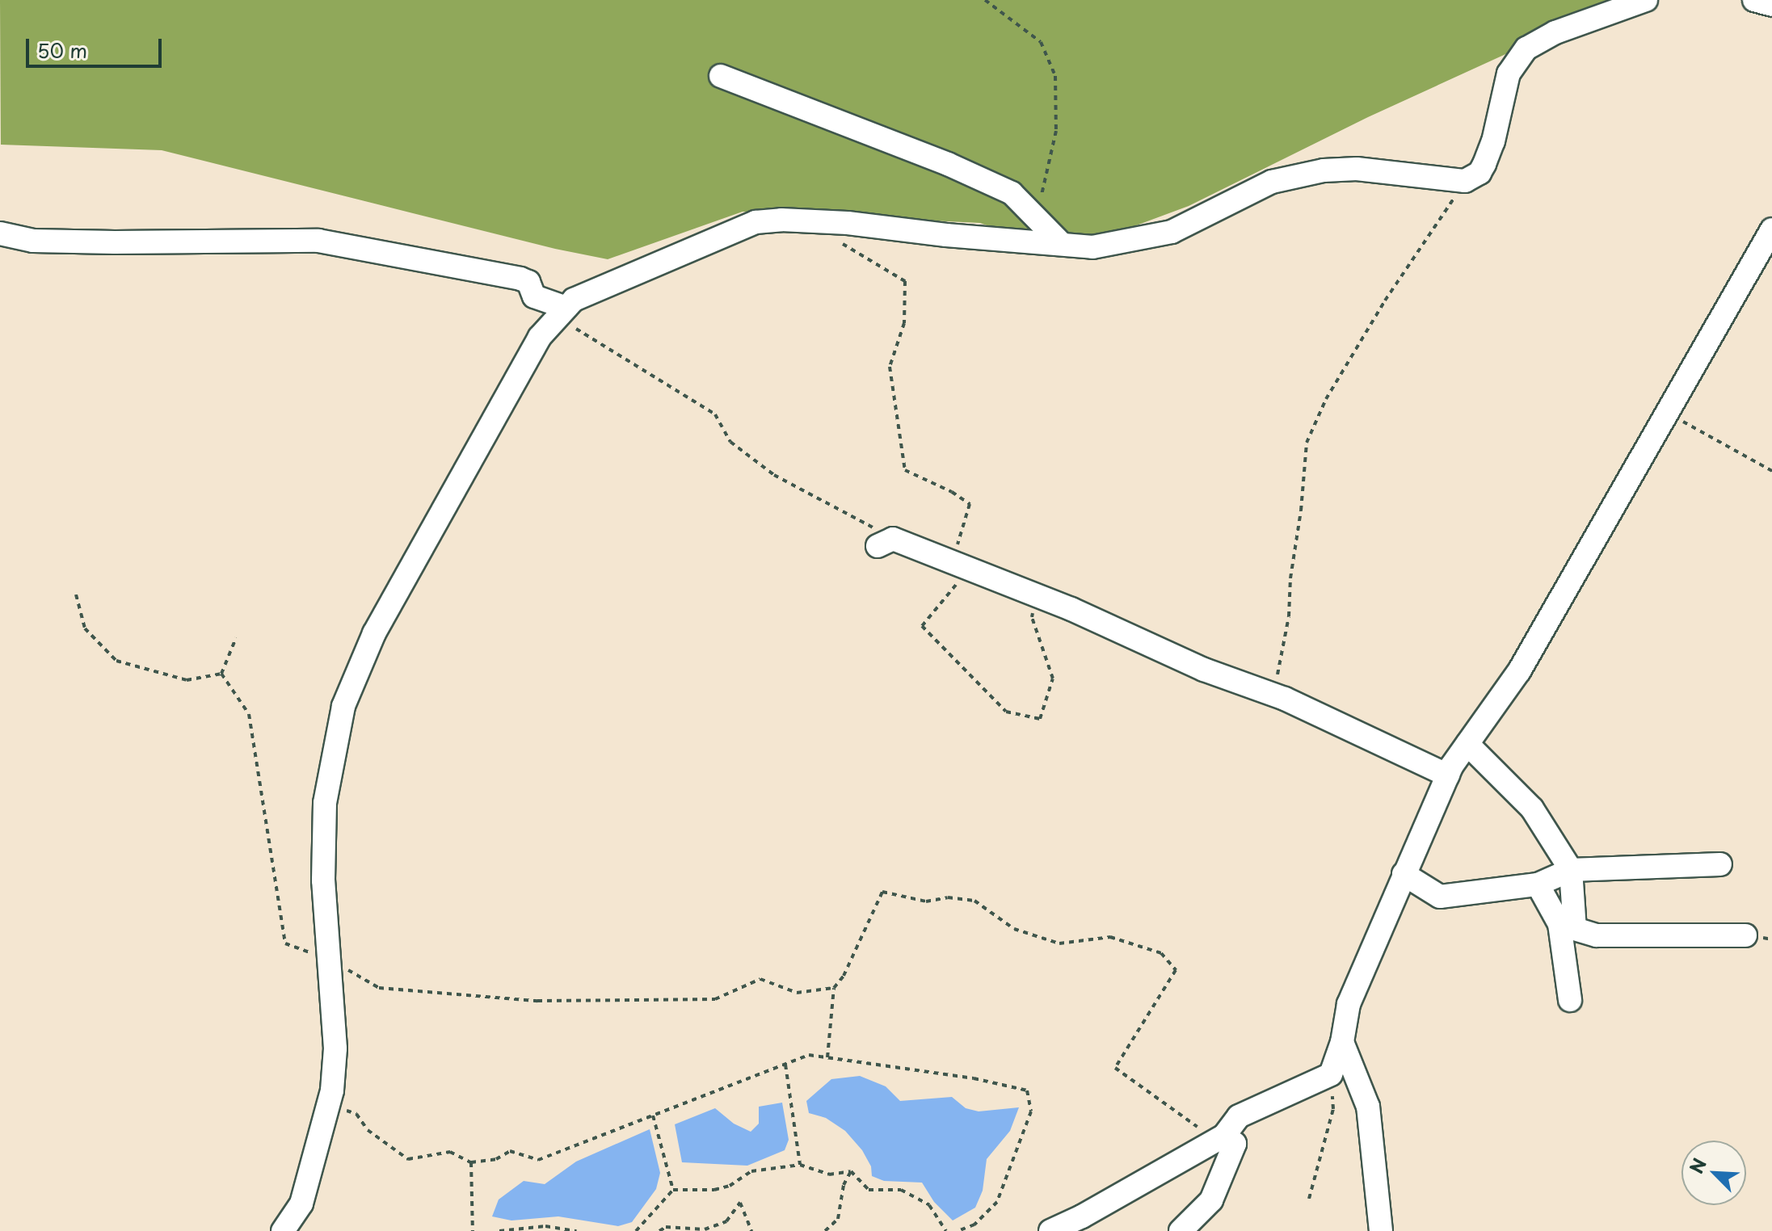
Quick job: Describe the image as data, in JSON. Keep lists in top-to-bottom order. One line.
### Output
{"scale_bar":"50 m","north":"top left"}
